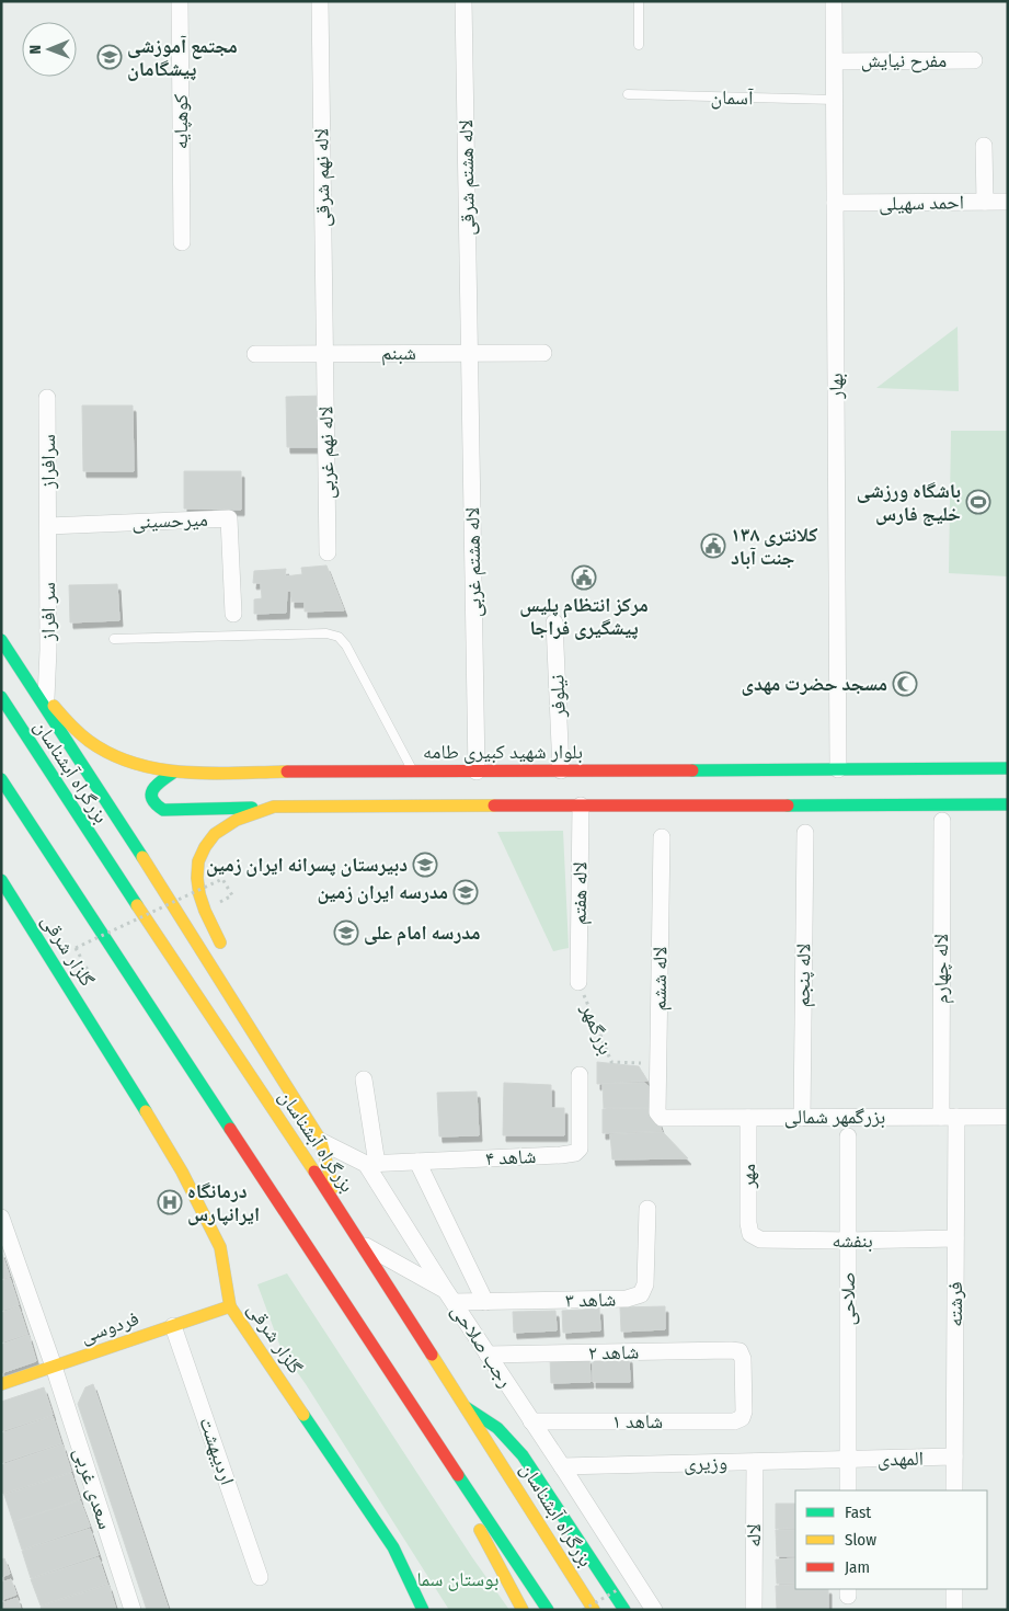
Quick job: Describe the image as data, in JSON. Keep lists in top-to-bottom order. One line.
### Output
{"streets":{"main road":["بلوار شهید کبیری طامه","بزرگراه آبشناسان","گلزار شرقی","فردوسی"],"street":["مفرح نیایش","کوهپایه","لاله نهم شرقی","لاله هشتم شرقی","احمد سهیلی","شبنم","بهار","لاله نهم غربی","سرافراز","میرحسینی","لاله هشتم غربی","سر افراز","نیلوفر","لاله هفتم","لاله چهارم","لاله پنجم","لاله ششم","بزرگمهر شمالی","شاهد ۴","مهر","بنفشه","صلاحی","شاهد ۳","فرشته","رجب صلاحی","شاهد ۲","شاهد ۱","اردیبهشت","المهدی","وزیری","سعدی غربی","لاله"],"lane":["آسمان"],"path":["بزرگمهر"]},"crossings":[["مفرح نیایش","بهار"],["آسمان","بهار"],["لاله نهم شرقی","شبنم"],["لاله نهم شرقی","لاله نهم غربی"],["لاله هشتم شرقی","شبنم"],["لاله هشتم شرقی","لاله هشتم غربی"],["احمد سهیلی","بهار"],["شبنم","لاله نهم غربی"],["شبنم","لاله هشتم غربی"],["بهار","بلوار شهید کبیری طامه"],["سرافراز","میرحسینی"],["سرافراز","سر افراز"],["میرحسینی","سر افراز"],["لاله هشتم غربی","بلوار شهید کبیری طامه"],["سر افراز","بلوار شهید کبیری طامه"],["نیلوفر","بلوار شهید کبیری طامه"],["لاله هفتم","بزرگمهر"],["گلزار شرقی","فردوسی"],["لاله چهارم","بزرگمهر شمالی"],["لاله چهارم","فرشته"],["لاله پنجم","بزرگمهر شمالی"],["لاله ششم","بزرگمهر"],["لاله ششم","بزرگمهر شمالی"],["بزرگمهر شمالی","مهر"],["بزرگمهر شمالی","فرشته"],["شاهد ۴","رجب صلاحی"],["مهر","بنفشه"],["بنفشه","صلاحی"],["بنفشه","فرشته"],["صلاحی","المهدی"],["صلاحی","وزیری"],["شاهد ۳","رجب صلاحی"],["فرشته","المهدی"],["فردوسی","اردیبهشت"],["فردوسی","سعدی غربی"],["رجب صلاحی","شاهد ۲"],["رجب صلاحی","شاهد ۱"],["رجب صلاحی","وزیری"],["شاهد ۲","شاهد ۱"],["المهدی","وزیری"],["وزیری","لاله"]],"parks":["بوستان سما"],"places":{"school or university":["مجتمع آموزشی پیشگامان","دبیرستان پسرانه ایران زمین","مدرسه ایران زمین","مدرسه امام علی"],"sports":["باشگاه ورزشی خلیج فارس"],"public building":["کلانتری ۱۳۸ جنت آباد","مرکز انتظام پلیس پیشگیری فراجا"],"mosque":["مسجد حضرت مهدی"],"hospital":["درمانگاه ایرانپارس"]},"legend":["Fast","Slow","Jam"],"north":"left"}
